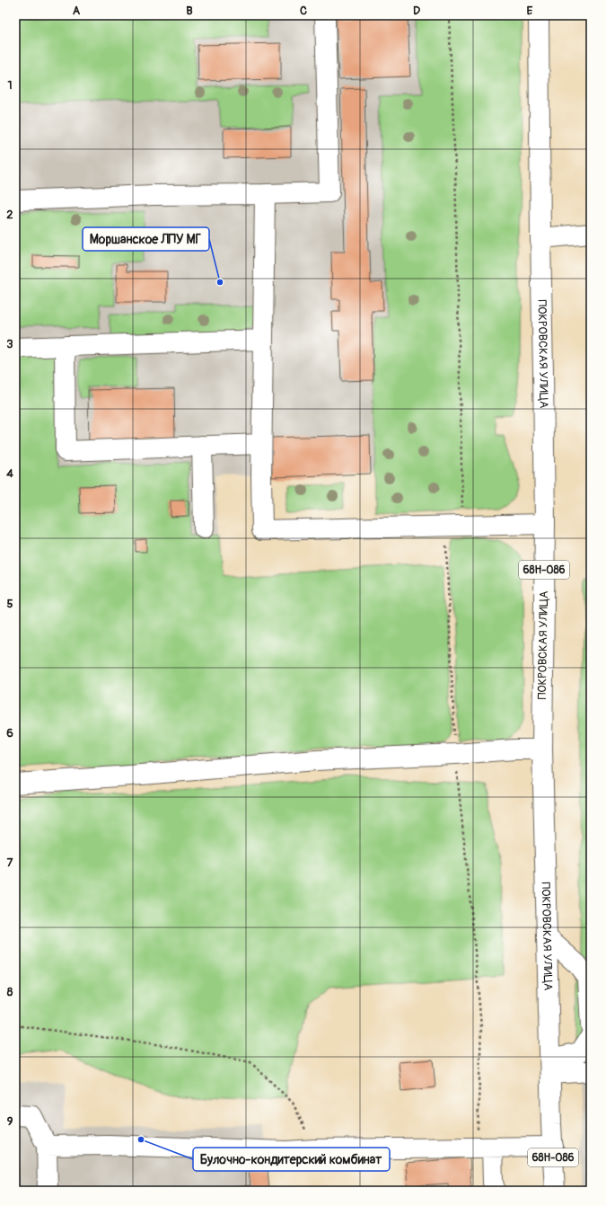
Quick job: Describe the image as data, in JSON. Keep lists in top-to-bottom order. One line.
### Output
{"streets":{"main road":["ПОКРОВСКАЯ УЛИЦА","68Н-086"]},"crossings":[["ПОКРОВСКАЯ УЛИЦА","68Н-086"]],"places":["Моршанское ЛПУ МГ","Булочно-кондитерский комбинат"],"grid":{"columns":["A","B","C","D","E"],"rows":["1","2","3","4","5","6","7","8","9"]}}
